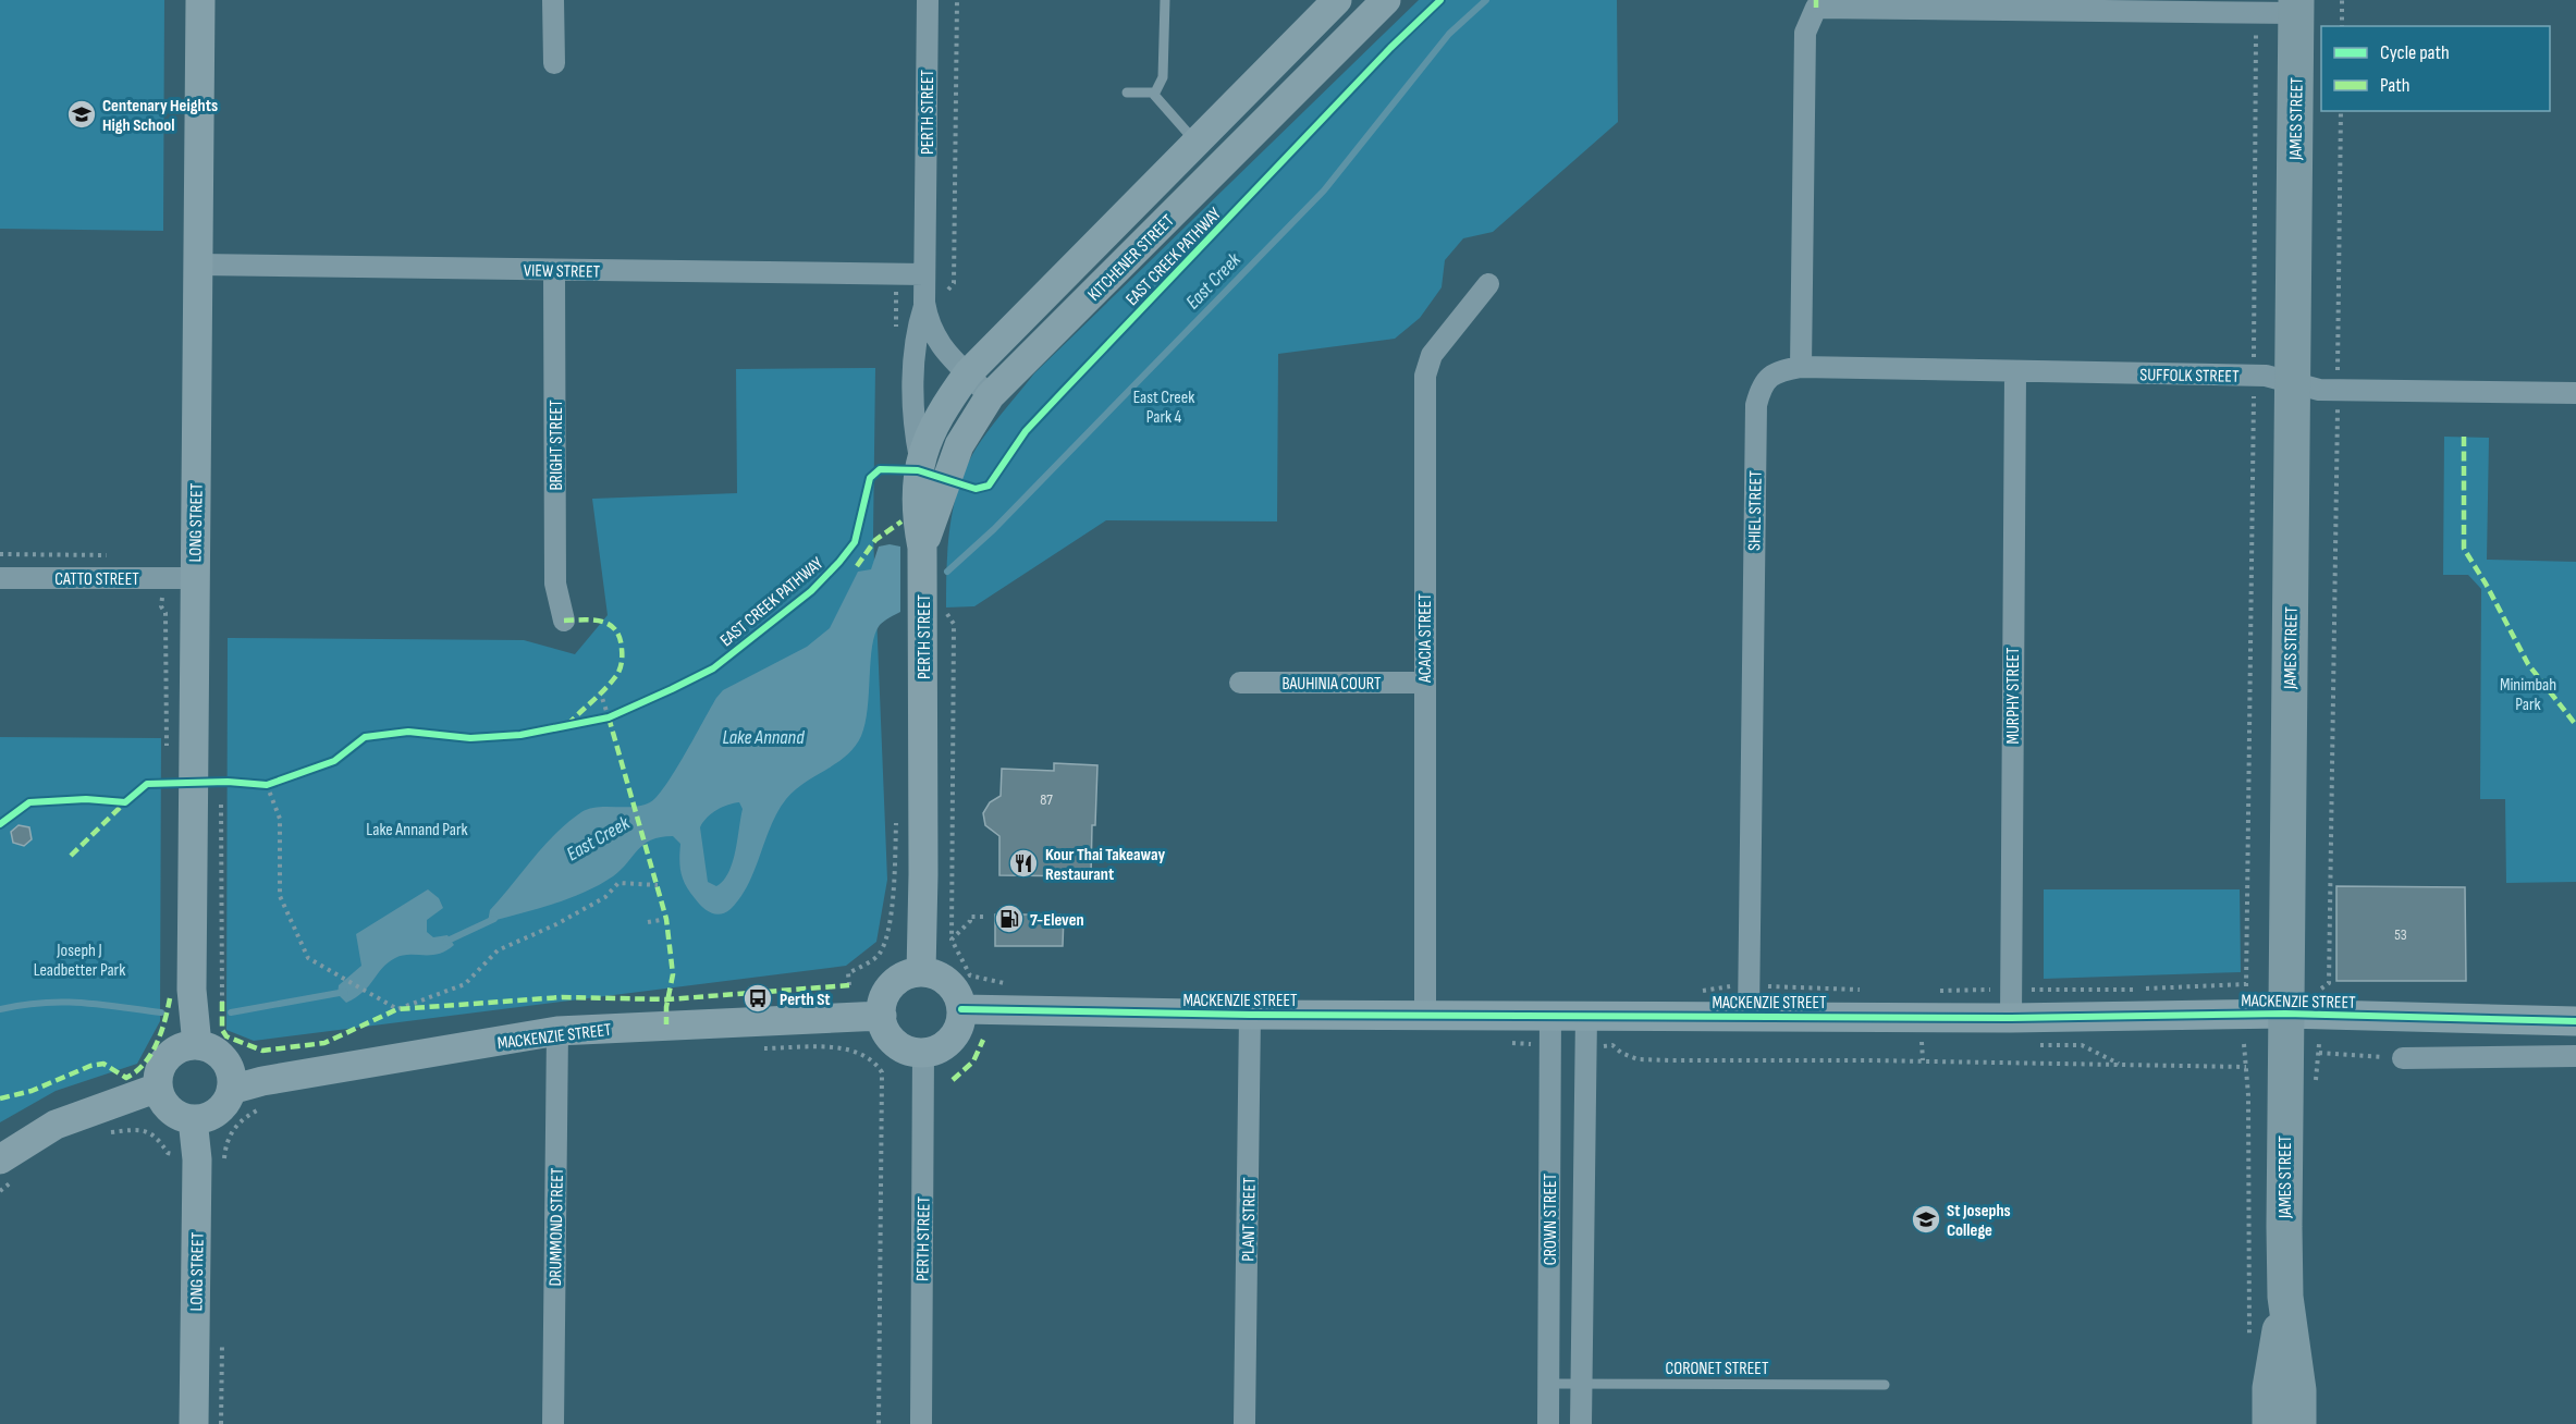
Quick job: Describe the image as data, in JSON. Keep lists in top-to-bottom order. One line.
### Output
{"streets":{"highway":["JAMES STREET"],"main road":["PERTH STREET","KITCHENER STREET","LONG STREET","MACKENZIE STREET"],"street":["VIEW STREET","SUFFOLK STREET","BRIGHT STREET","SHIEL STREET","CATTO STREET","ACACIA STREET","BAUHINIA COURT","MURPHY STREET","PLANT STREET","CROWN STREET","DRUMMOND STREET"],"lane":["CORONET STREET"],"cycle path":["EAST CREEK PATHWAY"]},"crossings":[["PERTH STREET","KITCHENER STREET"],["PERTH STREET","VIEW STREET"],["PERTH STREET","MACKENZIE STREET"],["JAMES STREET","SUFFOLK STREET"],["JAMES STREET","MACKENZIE STREET"],["VIEW STREET","BRIGHT STREET"],["VIEW STREET","LONG STREET"],["SUFFOLK STREET","SHIEL STREET"],["SUFFOLK STREET","MURPHY STREET"],["SHIEL STREET","MACKENZIE STREET"],["LONG STREET","CATTO STREET"],["LONG STREET","MACKENZIE STREET"],["ACACIA STREET","BAUHINIA COURT"],["ACACIA STREET","MACKENZIE STREET"],["MURPHY STREET","MACKENZIE STREET"],["MACKENZIE STREET","PLANT STREET"],["MACKENZIE STREET","CROWN STREET"],["MACKENZIE STREET","DRUMMOND STREET"],["CROWN STREET","CORONET STREET"]],"water":["East Creek","Lake Annand"],"parks":["East Creek Park 4","Minimbah Park","Lake Annand Park","Joseph J Leadbetter Park"],"places":{"school or university":["Centenary Heights High School","St Josephs College"],"restaurant":["Kour Thai Takeaway Restaurant"],"fuel station":["7-Eleven"],"bus stop":["Perth St"]},"house_numbers":["87","53"],"legend":["Cycle path","Path"]}
